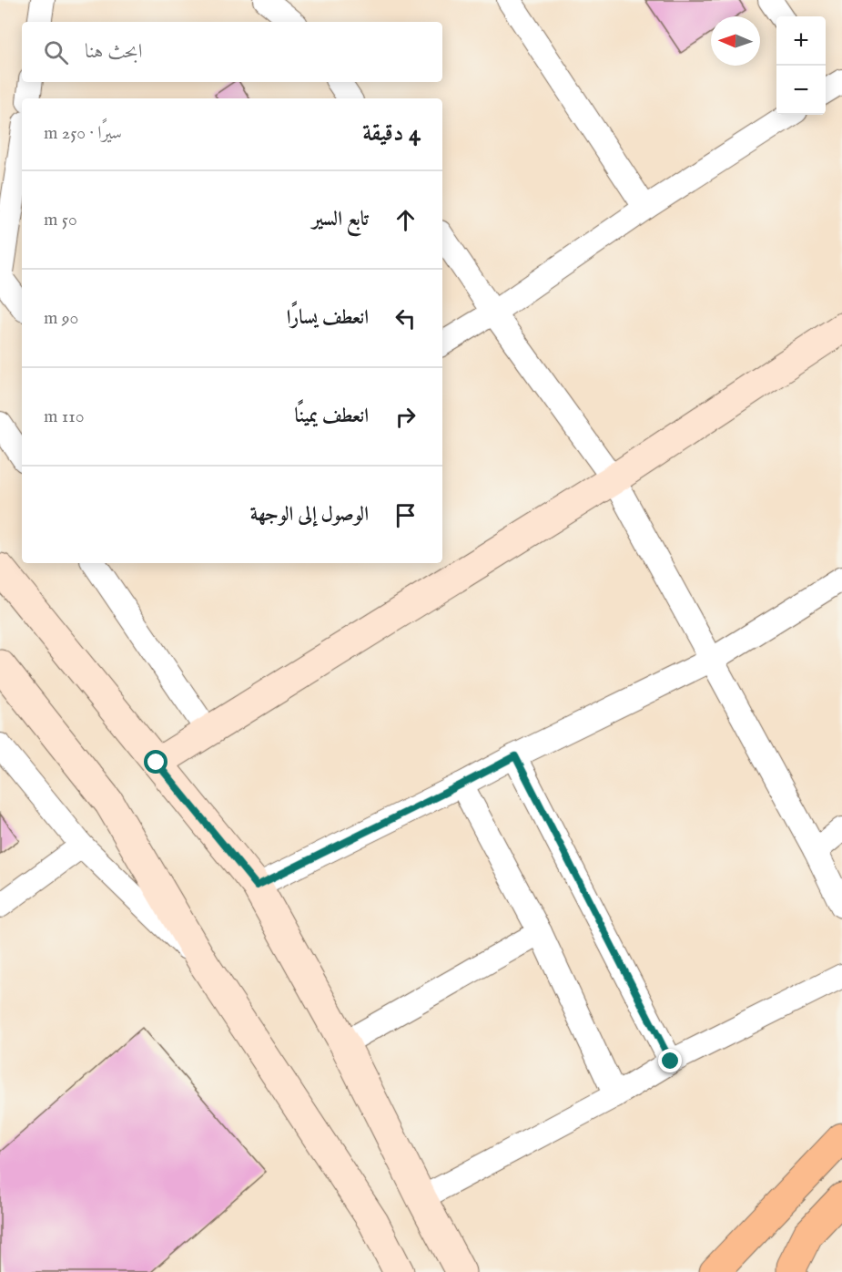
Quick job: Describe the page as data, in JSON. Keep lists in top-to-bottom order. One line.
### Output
{"north":"left","page":{"map_buttons":["+","−"],"search":"ابحث هنا","heading":["4 دقيقة","سيرًا · 250 m"],"list":[["تابع السير","50 m"],["انعطف يسارًا","90 m"],["انعطف يمينًا","110 m"],"الوصول إلى الوجهة"]}}
